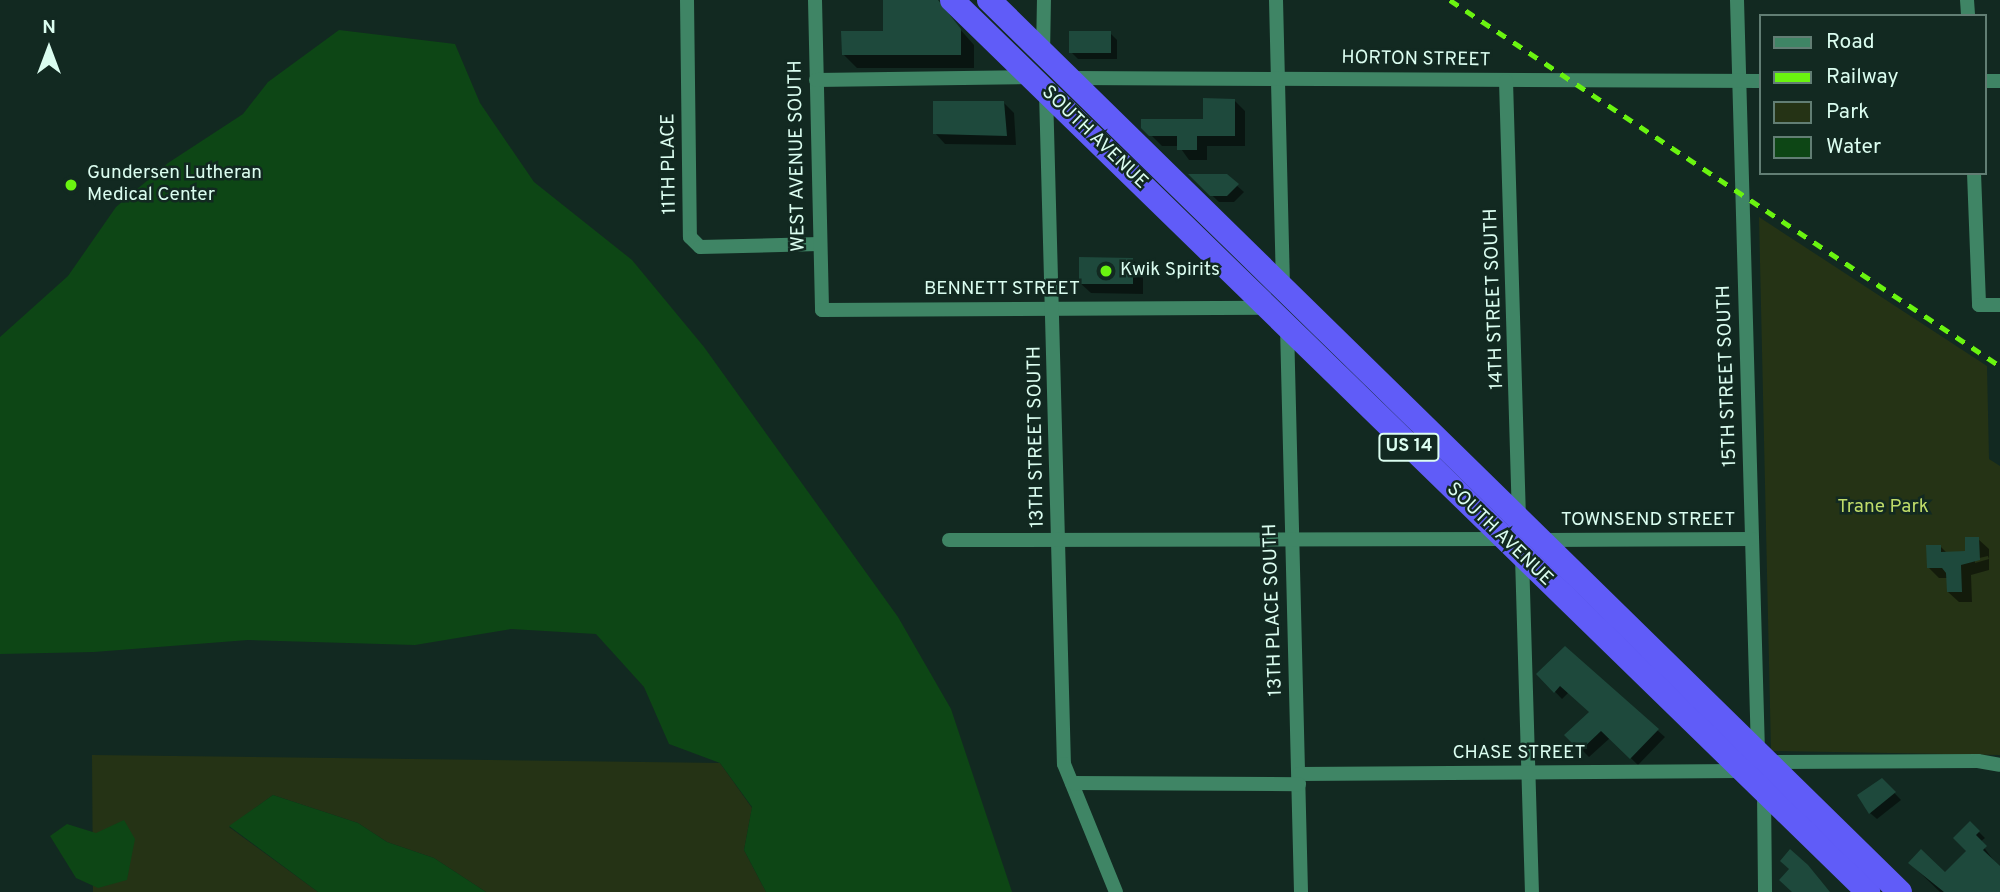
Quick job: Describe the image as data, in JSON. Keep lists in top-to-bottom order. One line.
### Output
{"streets":{"highway":["SOUTH AVENUE","US 14"],"street":["HORTON STREET","WEST AVENUE SOUTH","11TH PLACE","BENNETT STREET","14TH STREET SOUTH","15TH STREET SOUTH","13TH STREET SOUTH","TOWNSEND STREET","13TH PLACE SOUTH","CHASE STREET"]},"crossings":[["HORTON STREET","SOUTH AVENUE"],["HORTON STREET","14TH STREET SOUTH"],["HORTON STREET","15TH STREET SOUTH"],["SOUTH AVENUE","BENNETT STREET"],["SOUTH AVENUE","14TH STREET SOUTH"],["SOUTH AVENUE","15TH STREET SOUTH"],["SOUTH AVENUE","13TH STREET SOUTH"],["SOUTH AVENUE","TOWNSEND STREET"],["SOUTH AVENUE","13TH PLACE SOUTH"],["SOUTH AVENUE","CHASE STREET"],["WEST AVENUE SOUTH","11TH PLACE"],["WEST AVENUE SOUTH","BENNETT STREET"],["BENNETT STREET","13TH STREET SOUTH"],["15TH STREET SOUTH","TOWNSEND STREET"],["13TH STREET SOUTH","CHASE STREET"],["13TH PLACE SOUTH","CHASE STREET"]],"parks":["Trane Park"],"places":["Gundersen Lutheran Medical Center","Kwik Spirits"],"legend":["Road","Railway","Park","Water"],"north":"top"}
